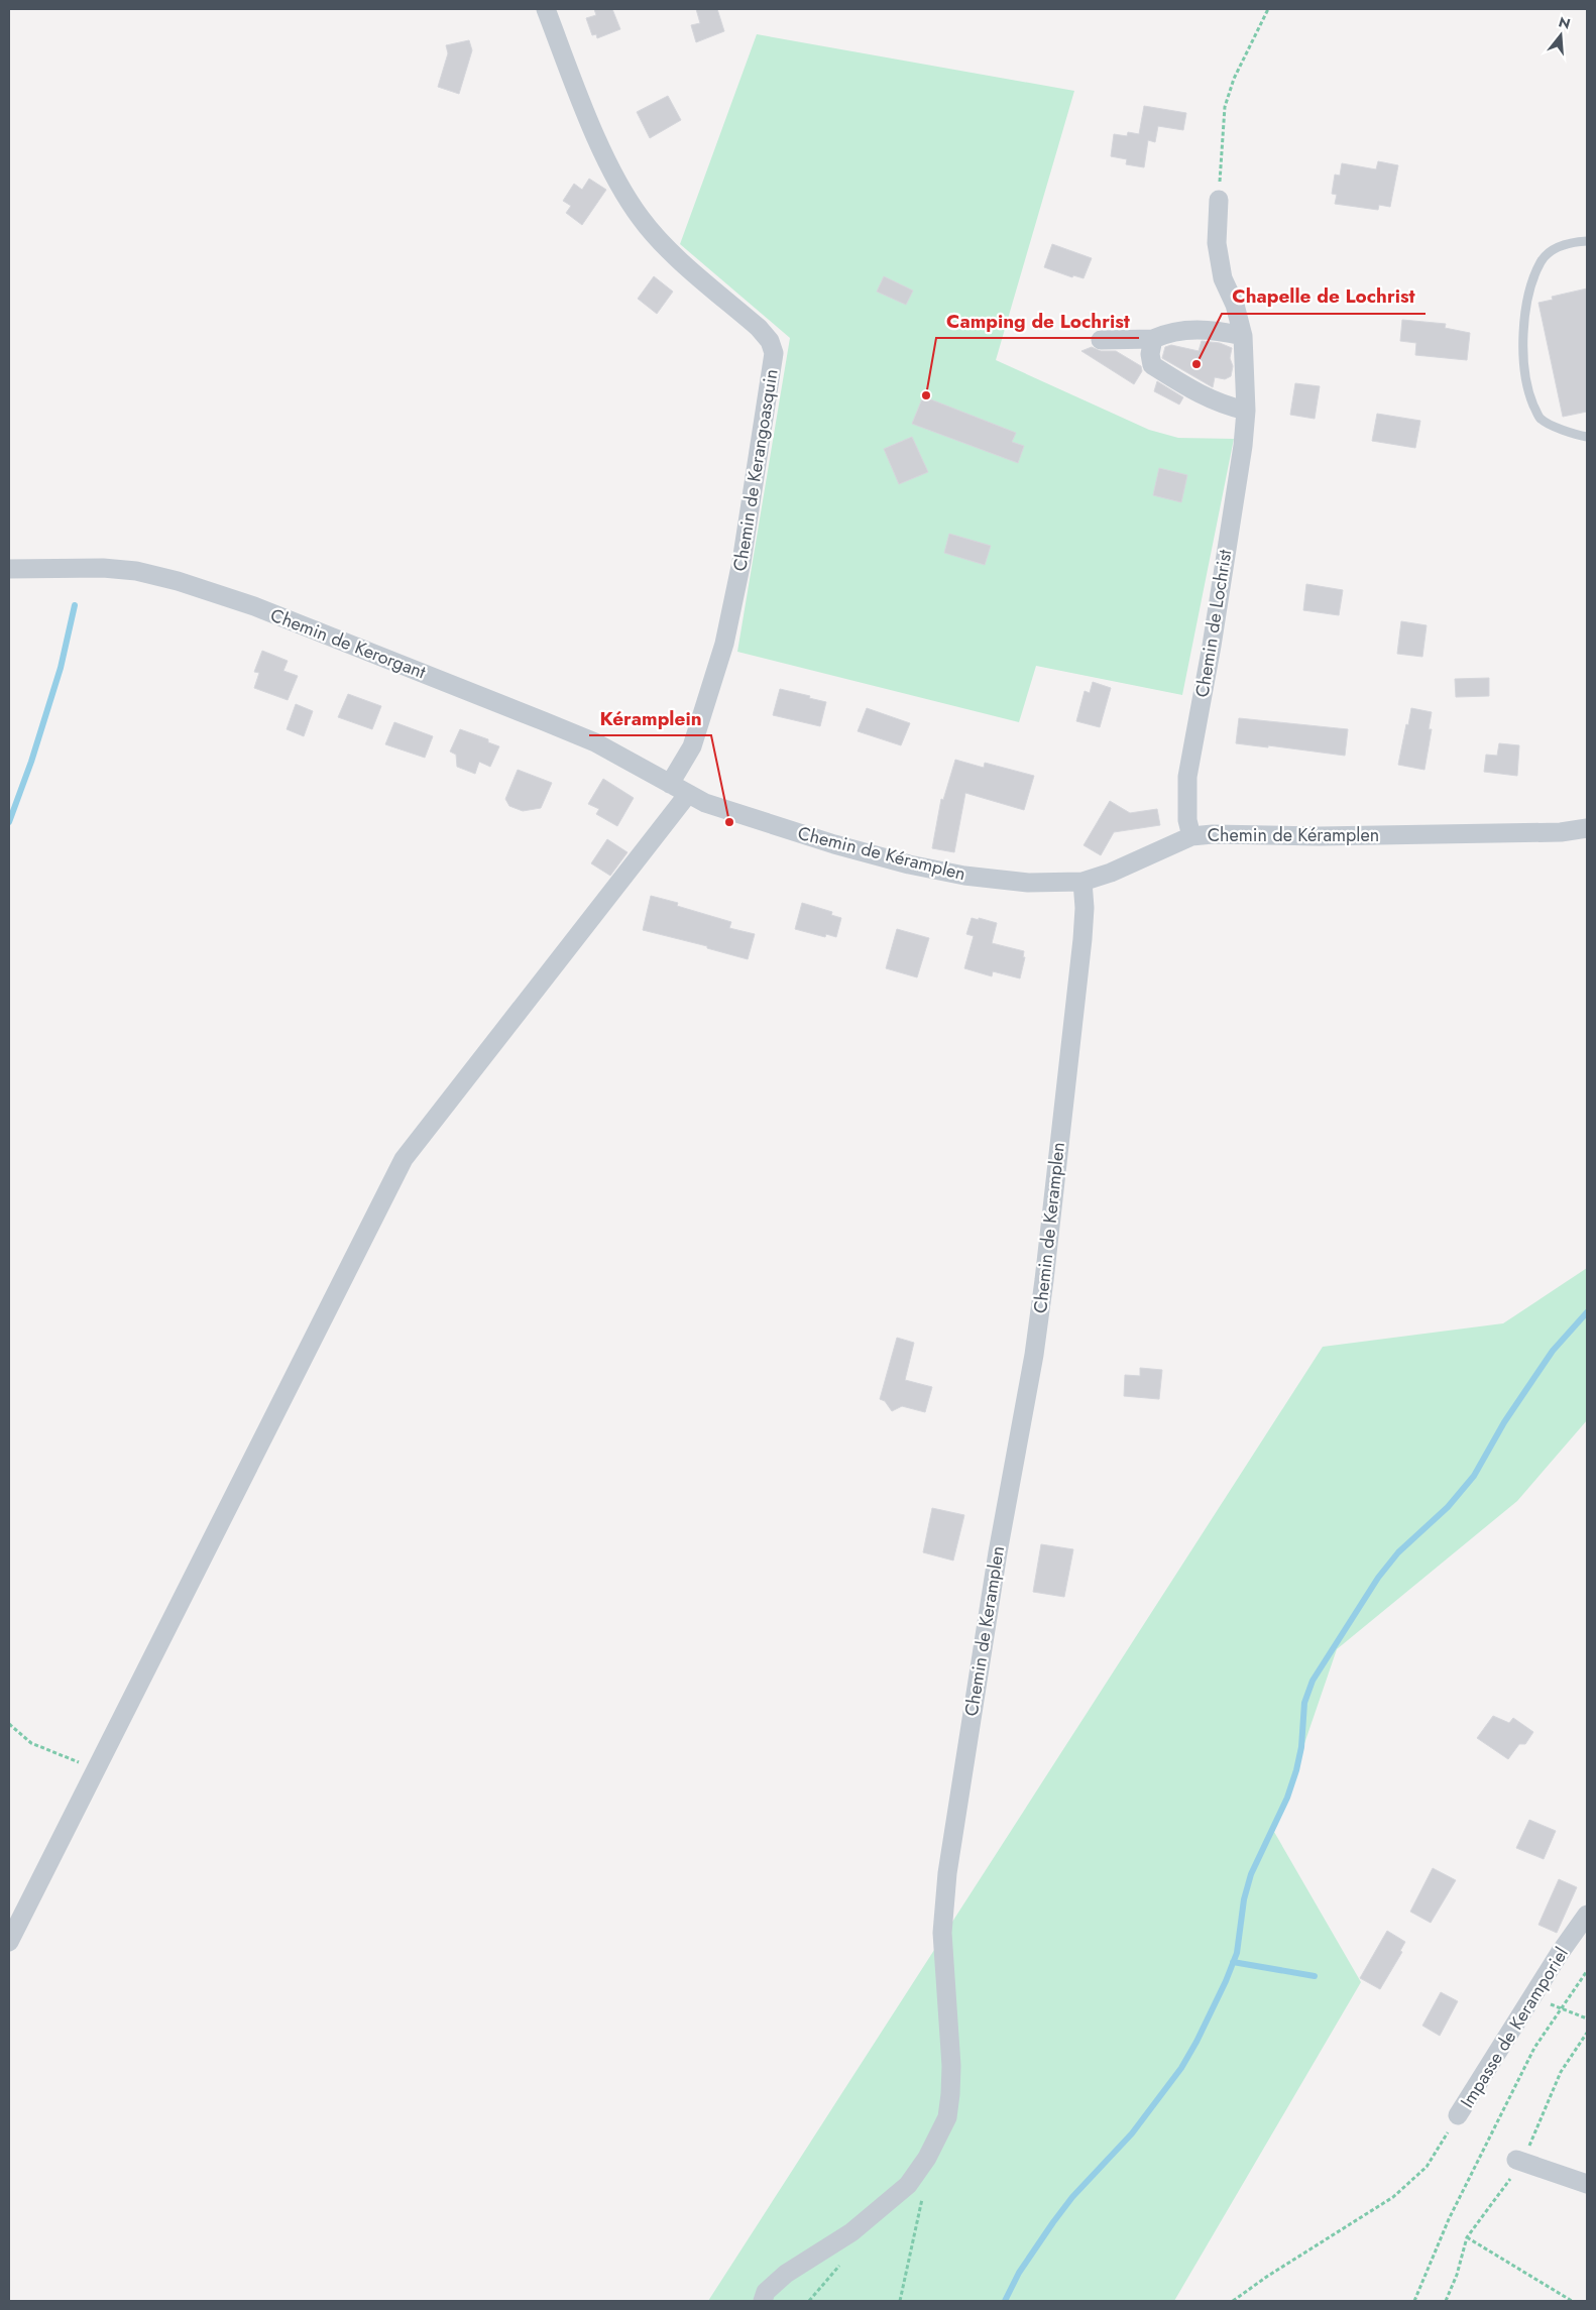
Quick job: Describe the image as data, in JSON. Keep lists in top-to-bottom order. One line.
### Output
{"streets":{"street":["Chemin de Kerangoasquin","Chemin de Lochrist","Chemin de Kerorgant","Chemin de Kéramplen","Chemin de Keramplen","Impasse de Keramporiel"]},"crossings":[["Chemin de Kerangoasquin","Chemin de Kerorgant"],["Chemin de Lochrist","Chemin de Kéramplen"],["Chemin de Kéramplen","Chemin de Keramplen"]],"places":["Chapelle de Lochrist","Camping de Lochrist","Kéramplein"],"north":"top"}
